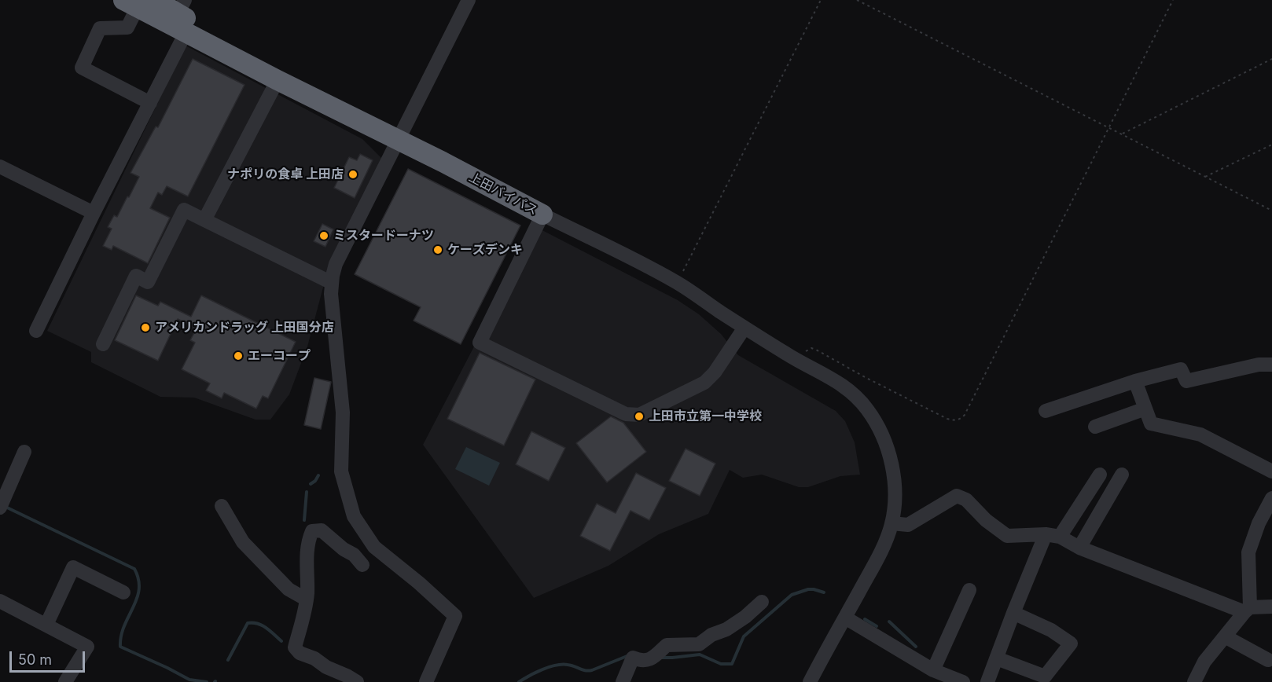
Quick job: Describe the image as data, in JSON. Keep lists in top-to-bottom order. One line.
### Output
{"streets":{"highway":["上田バイパス"]},"places":["ナポリの食卓 上田店","ミスタードーナツ","ケーズデンキ","アメリカンドラッグ 上田国分店","エーコープ","上田市立第一中学校"],"scale_bar":"50 m"}
